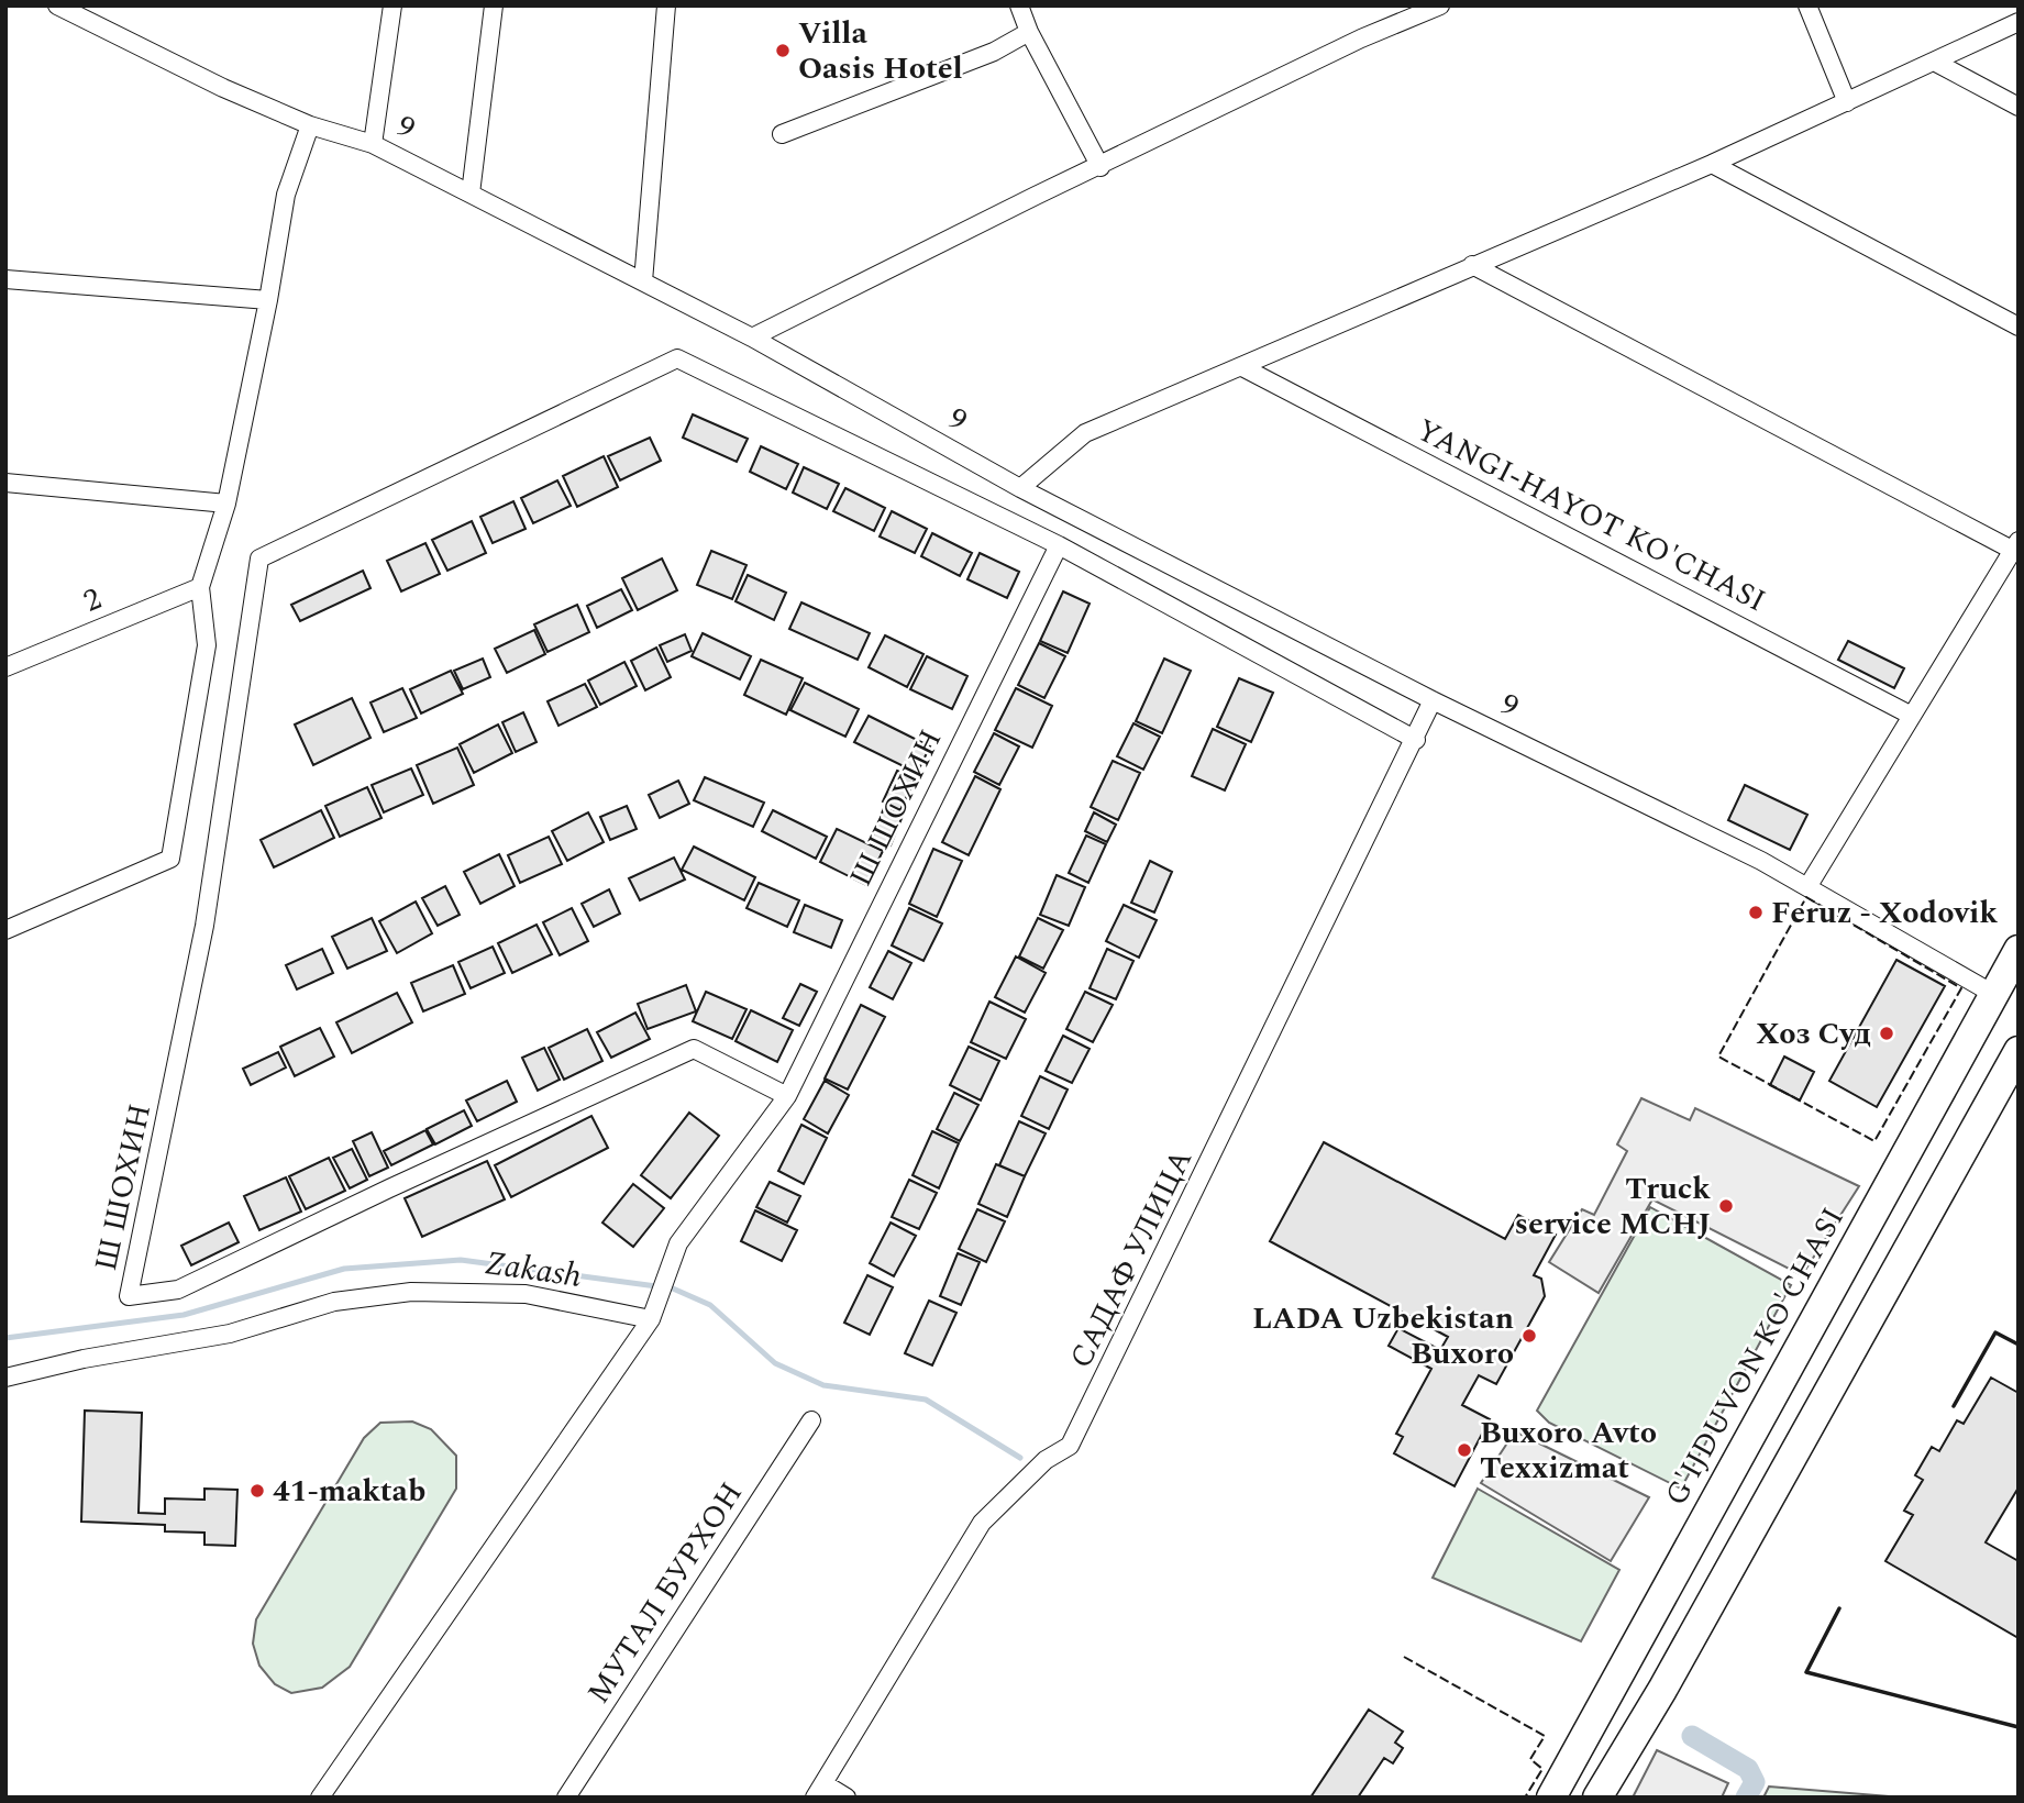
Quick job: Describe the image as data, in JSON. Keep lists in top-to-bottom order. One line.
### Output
{"streets":{"main road":["G'IJDUVON KO'CHASI"],"street":["9","YANGI-HAYOT KO'CHASI","2","Ш ШОХИН","САДАФ УЛИЦА","МУТАЛ БУРХОН"]},"crossings":[["9","САДАФ УЛИЦА"],["9","G'IJDUVON KO'CHASI"]],"water":["Zakash"],"places":["Villa Oasis Hotel","Feruz - Xodovik","Хоз Суд","Truck service MCHJ","LADA Uzbekistan Buxoro","Buxoro Avto Texxizmat","41-maktab"]}
